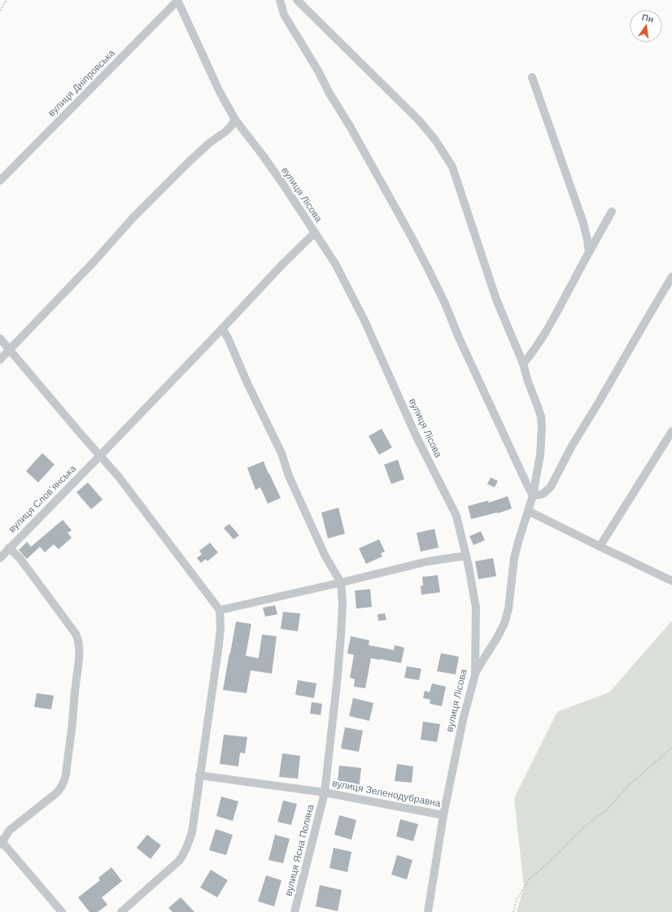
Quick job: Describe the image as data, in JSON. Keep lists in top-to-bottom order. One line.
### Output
{"streets":{"street":["вулиця Дніпровська","вулиця Лісова","вулиця Словʼянська","вулиця Зеленодубравна","вулиця Ясна Поляна"]},"crossings":[["вулиця Дніпровська","вулиця Лісова"],["вулиця Лісова","вулиця Словʼянська"],["вулиця Лісова","вулиця Зеленодубравна"],["вулиця Зеленодубравна","вулиця Ясна Поляна"]],"north":"top"}
